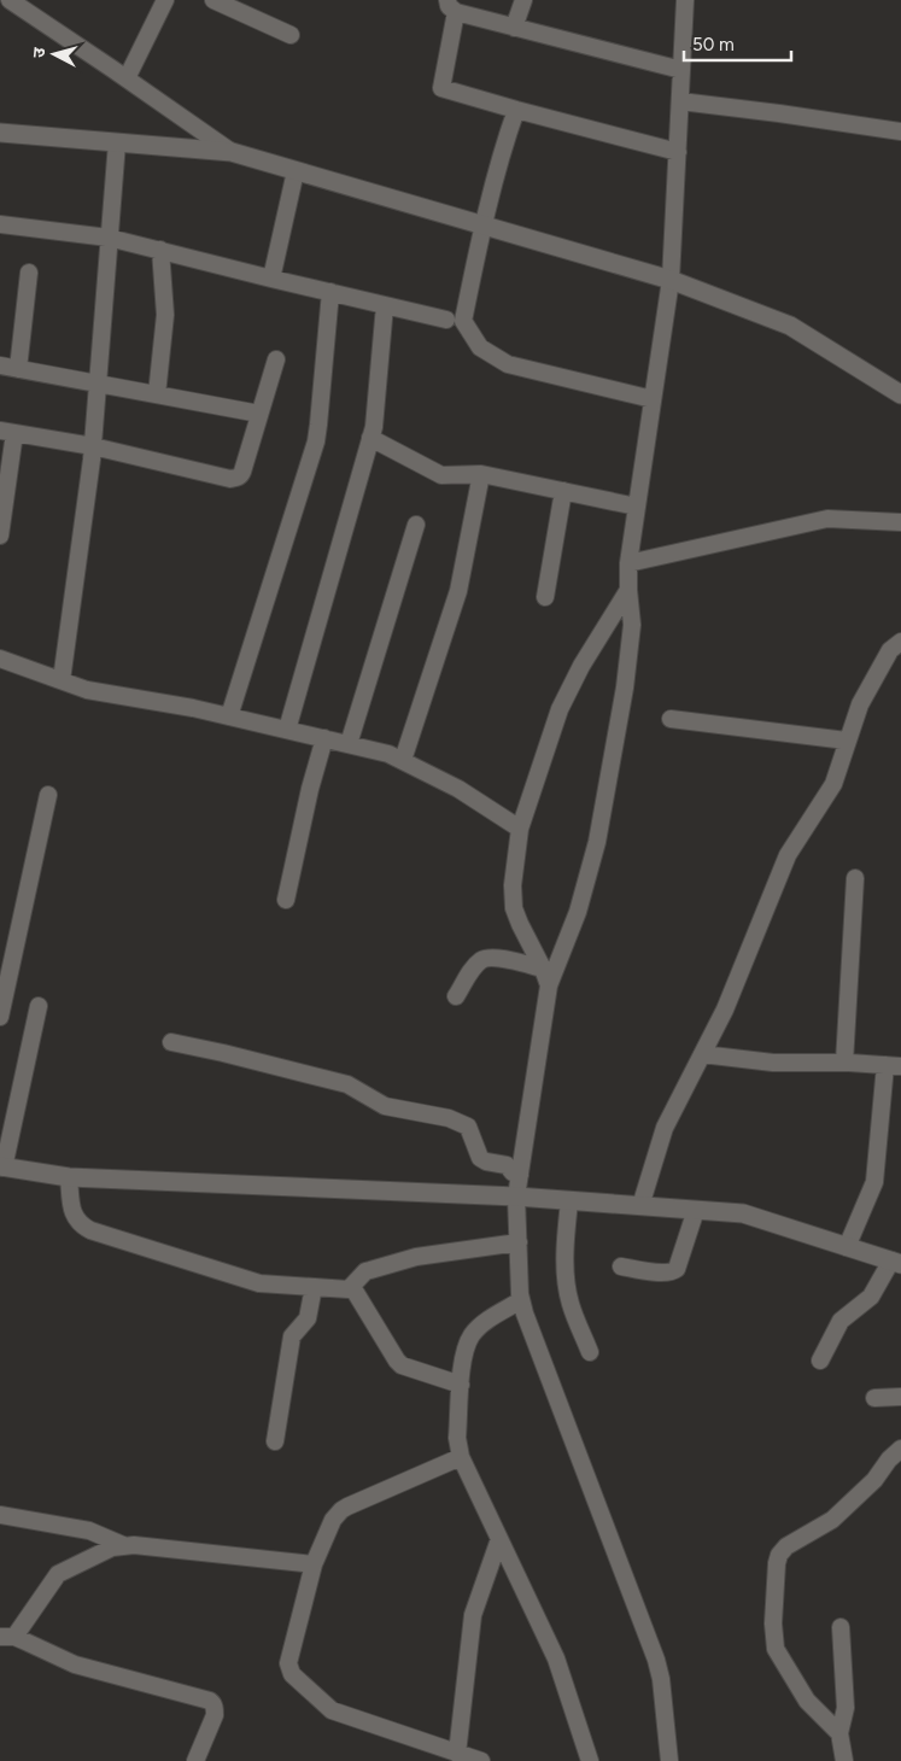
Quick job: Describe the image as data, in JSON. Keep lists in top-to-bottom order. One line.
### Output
{"scale_bar":"50 m","north":"left"}
